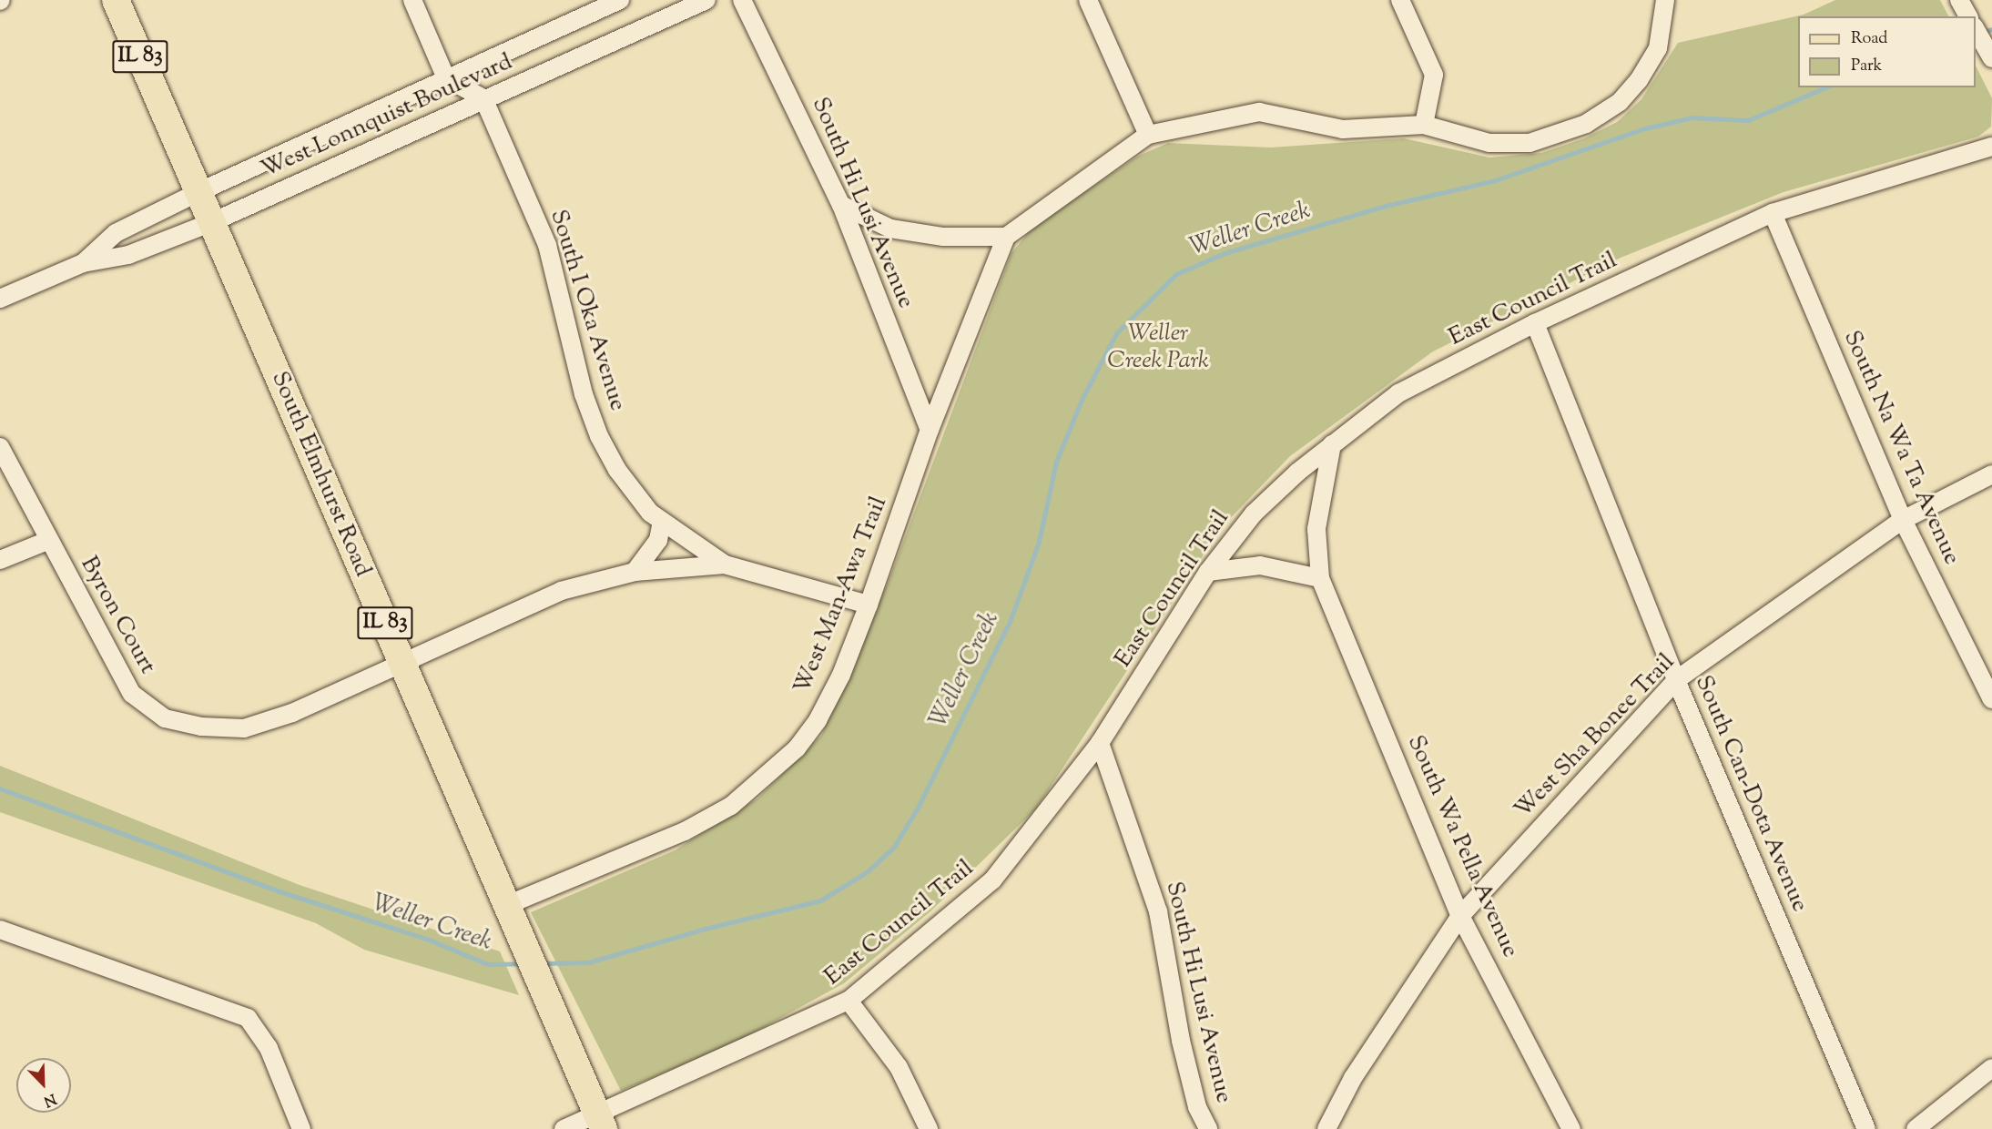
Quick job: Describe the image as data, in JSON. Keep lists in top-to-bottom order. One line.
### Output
{"streets":{"main road":["IL 83","South Elmhurst Road"],"street":["West Lonnquist Boulevard","South Hi Lusi Avenue","East Council Trail","South I Oka Avenue","South Na Wa Ta Avenue","West Man-Awa Trail","Byron Court","West Sha Bonee Trail","South Can-Dota Avenue","South Wa Pella Avenue"]},"crossings":[["West Lonnquist Boulevard","South I Oka Avenue"],["West Lonnquist Boulevard","South Elmhurst Road"],["South Hi Lusi Avenue","East Council Trail"],["South Hi Lusi Avenue","West Man-Awa Trail"],["East Council Trail","South Na Wa Ta Avenue"],["East Council Trail","South Elmhurst Road"],["East Council Trail","South Can-Dota Avenue"],["East Council Trail","South Wa Pella Avenue"],["South I Oka Avenue","Byron Court"],["South Na Wa Ta Avenue","West Sha Bonee Trail"],["South Elmhurst Road","West Man-Awa Trail"],["South Elmhurst Road","Byron Court"],["West Sha Bonee Trail","South Can-Dota Avenue"],["West Sha Bonee Trail","South Wa Pella Avenue"]],"water":["Weller Creek"],"parks":["Weller Creek Park"],"legend":["Road","Park"],"north":"bottom right"}
